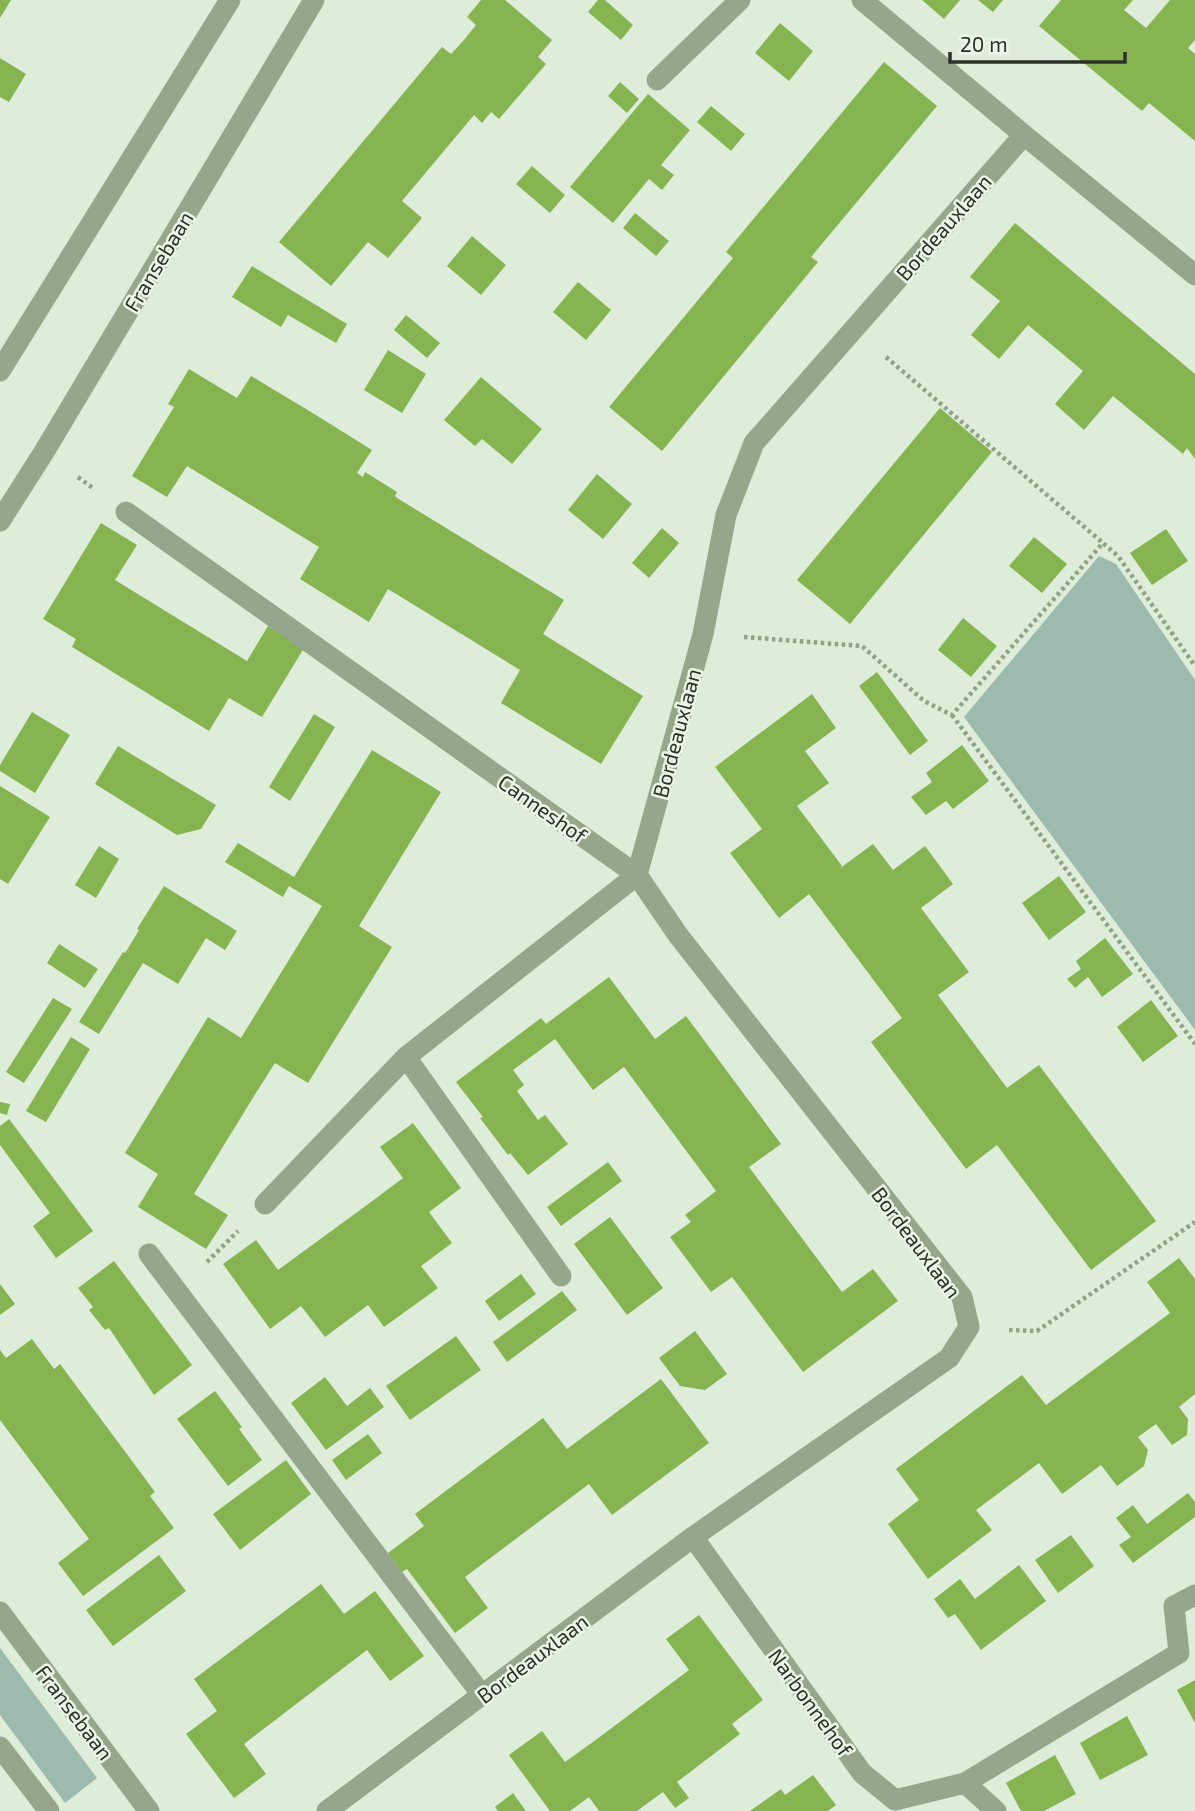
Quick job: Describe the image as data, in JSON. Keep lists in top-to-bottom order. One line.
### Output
{"streets":{"street":["Bordeauxlaan","Fransebaan","Canneshof","Narbonnehof"]},"crossings":[["Bordeauxlaan","Canneshof"],["Bordeauxlaan","Narbonnehof"]],"scale_bar":"20 m"}
